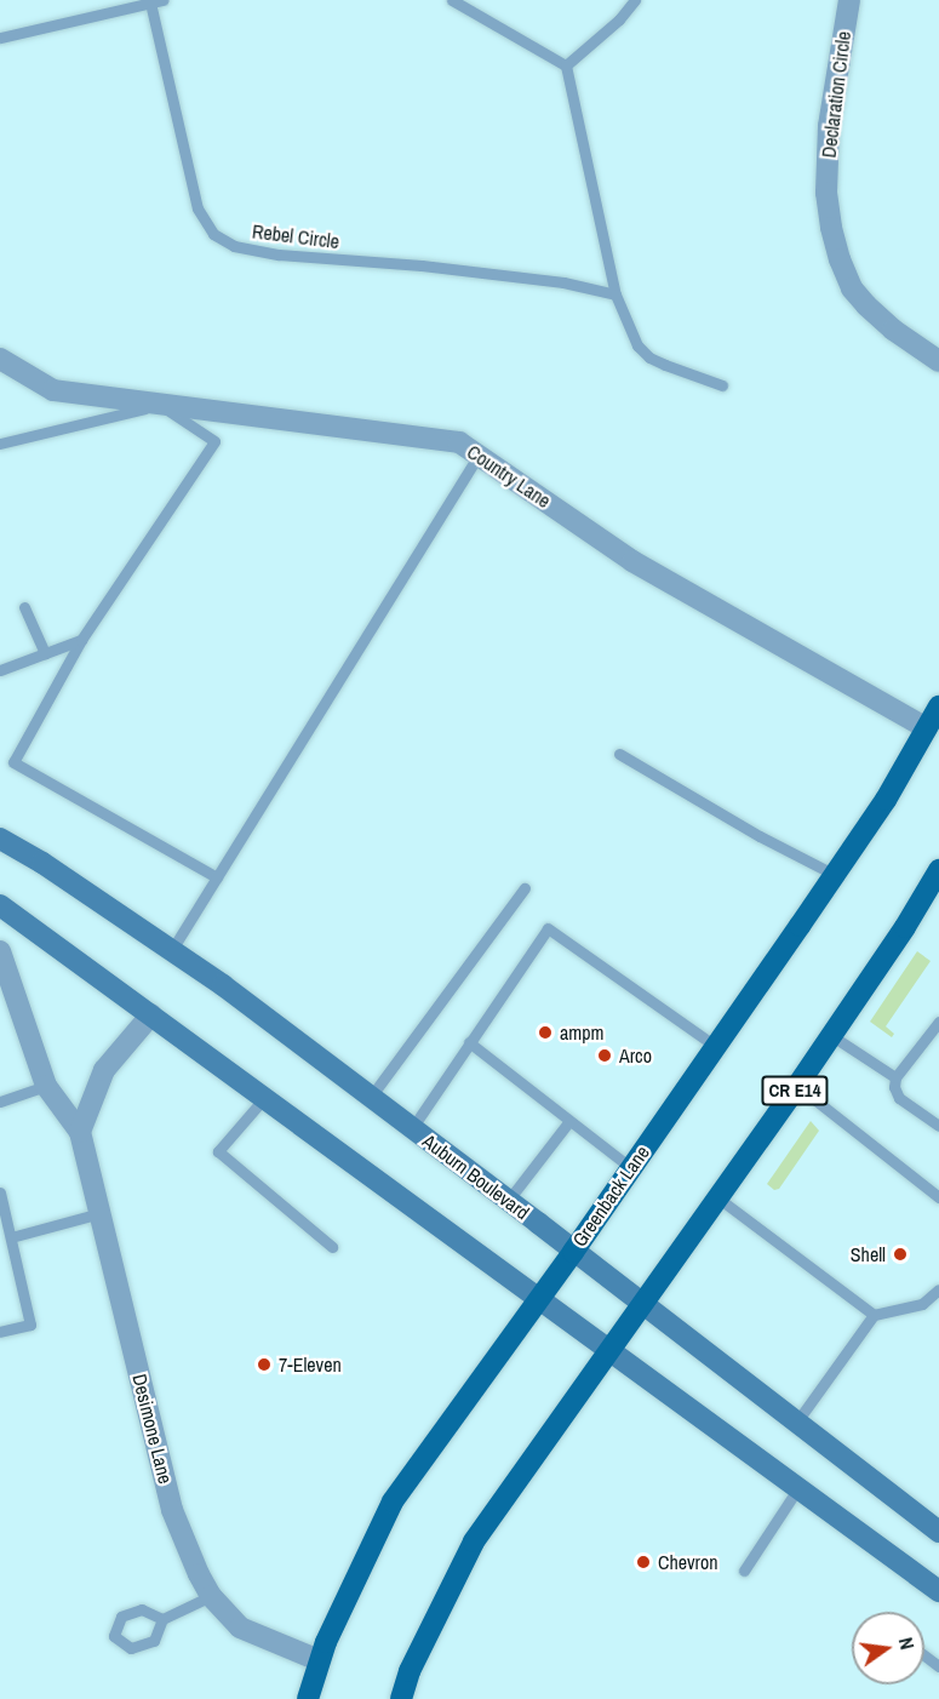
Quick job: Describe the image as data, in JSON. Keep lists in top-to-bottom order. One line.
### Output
{"streets":{"main road":["CR E14","Auburn Boulevard","Greenback Lane"],"street":["Declaration Circle","Country Lane","Desimone Lane"],"lane":["Rebel Circle"]},"crossings":[["Country Lane","Greenback Lane"],["CR E14","Auburn Boulevard"],["Auburn Boulevard","Greenback Lane"],["Greenback Lane","Desimone Lane"]],"places":["ampm","Arco","Shell","7-Eleven","Chevron"],"north":"right"}
